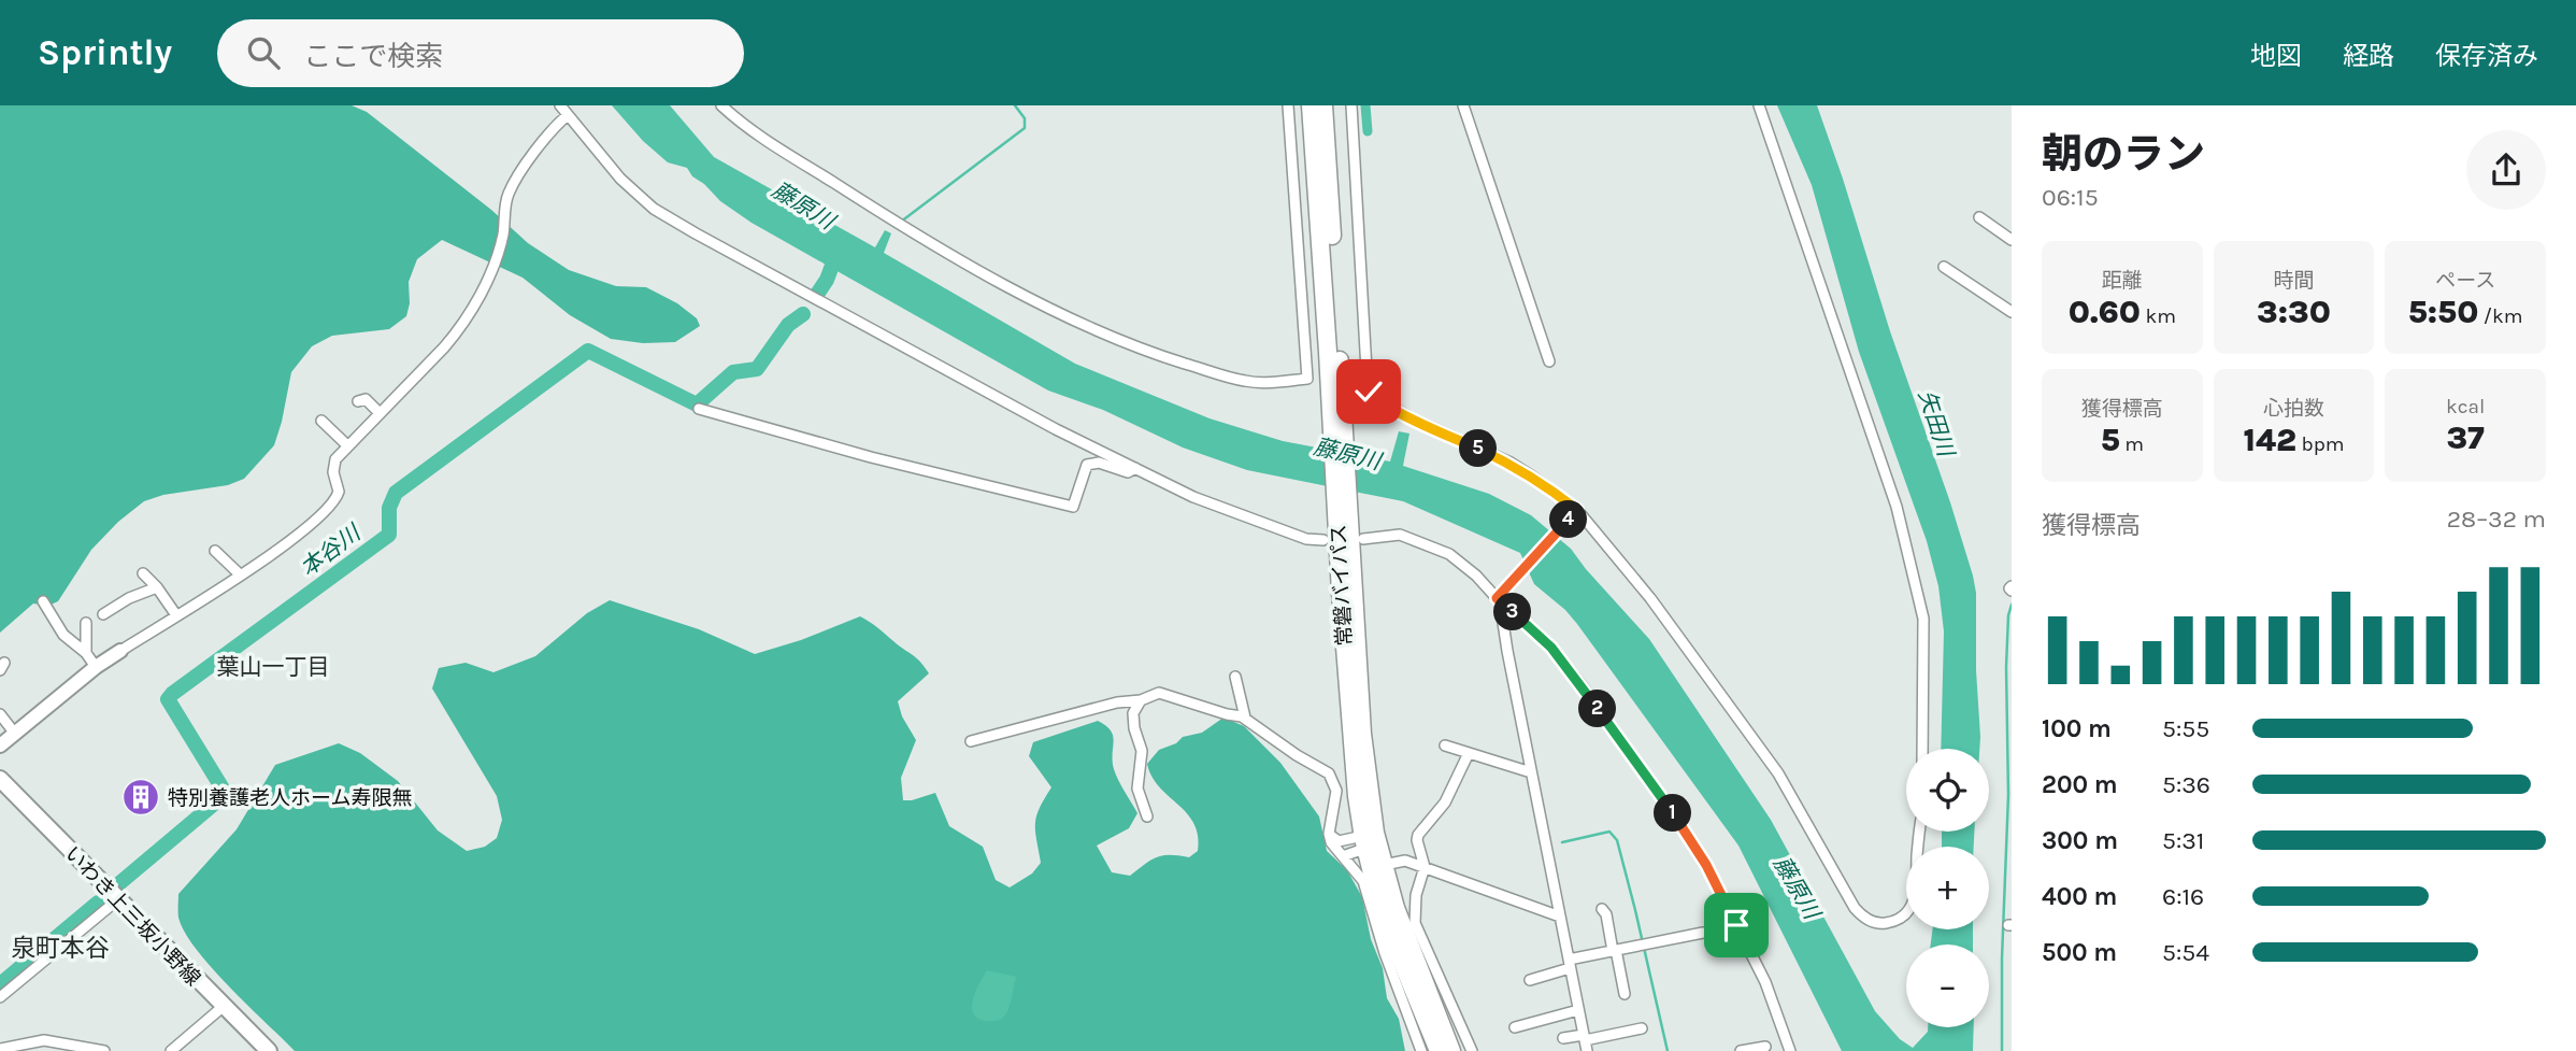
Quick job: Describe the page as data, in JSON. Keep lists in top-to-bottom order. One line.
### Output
{"streets":{"highway":["常磐バイパス"],"main road":["いわき上三坂小野線"]},"districts":["葉山一丁目","泉町本谷"],"water":["藤原川","矢田川","本谷川"],"places":{"building":["特別養護老人ホーム寿限無"]},"page":{"header":"Sprintly","search":"ここで検索","nav":["地図","経路","保存済み"],"heading":["朝のラン","06:15"],"stats":[["距離","0.60 km"],["時間","3:30"],["ペース","5:50 /km"],["獲得標高","5 m"],["心拍数","142 bpm"],["kcal","37"]],"pins":["5","4","3","2","1"],"chart":["獲得標高","28–32 m"],"list":[{"name":"100 m","note":"5:55"},{"name":"200 m","note":"5:36"},{"name":"300 m","note":"5:31"},{"name":"400 m","note":"6:16"},{"name":"500 m","note":"5:54"}],"map_buttons":["+","−"]}}
